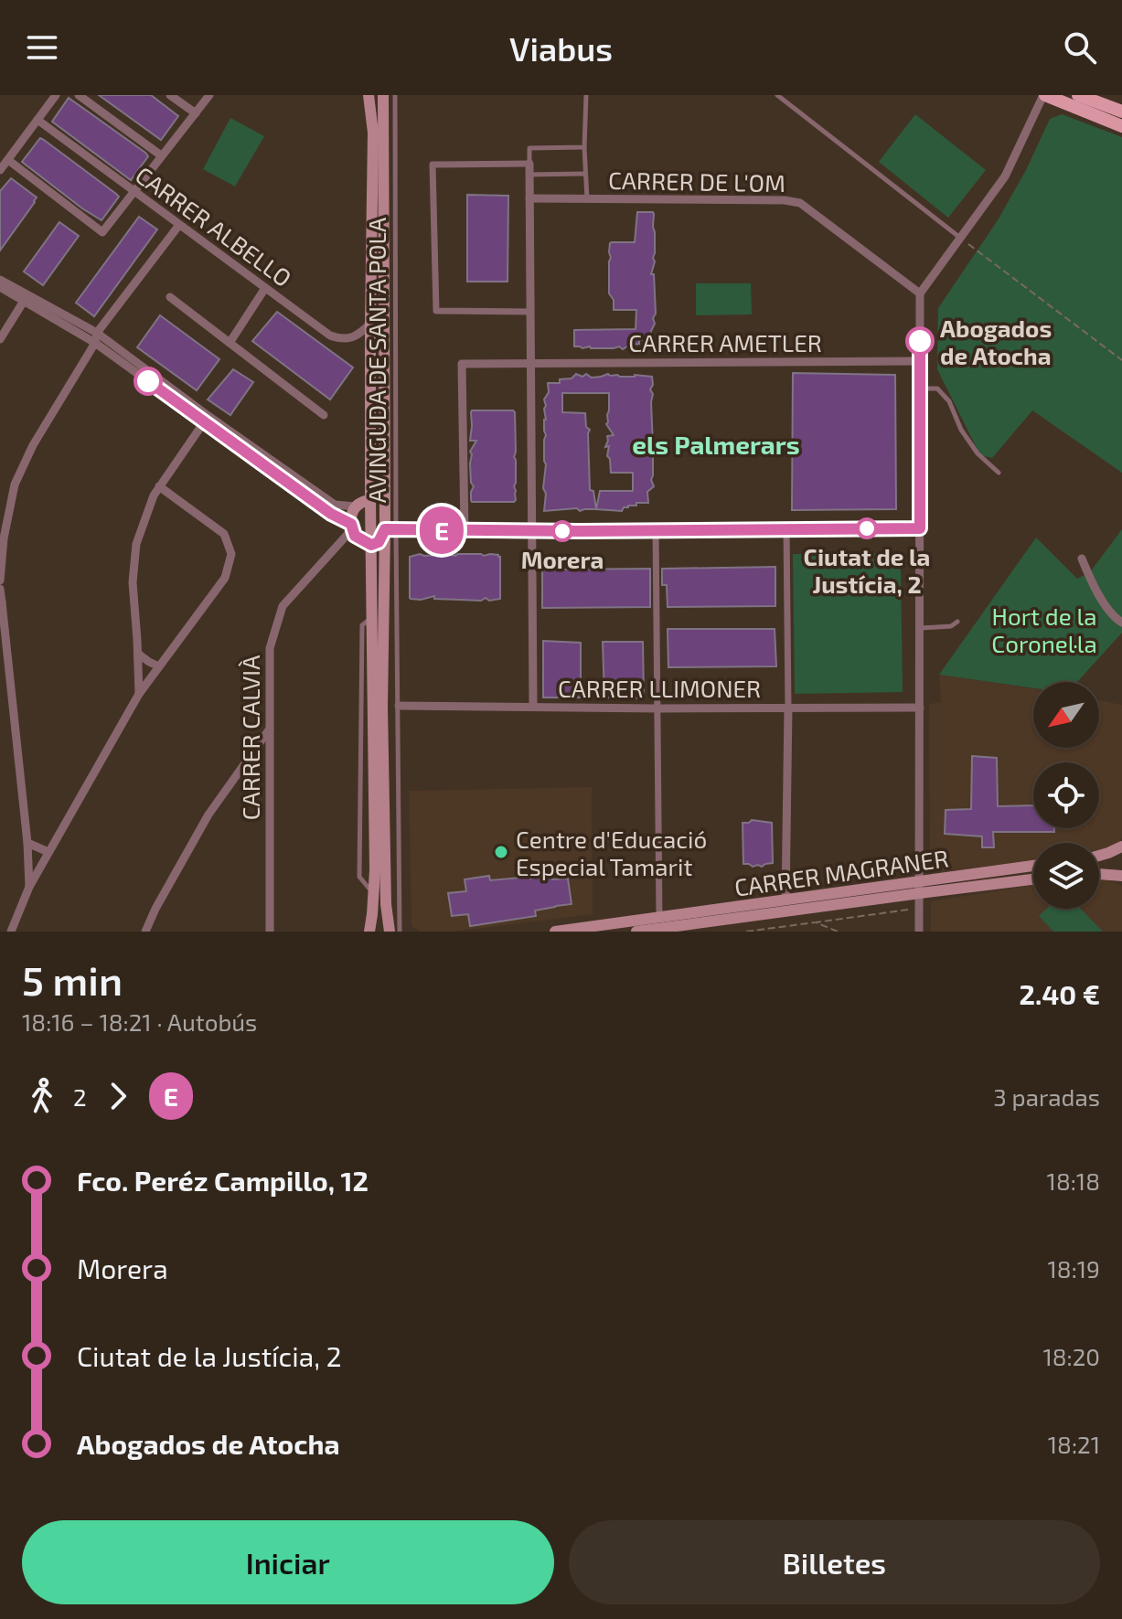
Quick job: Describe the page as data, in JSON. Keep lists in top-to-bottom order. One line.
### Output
{"streets":{"main road":["AVINGUDA DE SANTA POLA","CARRER MAGRANER"],"street":["CARRER DE L'OM","CARRER ALBELLO","CARRER AMETLER","CARRER LLIMONER","CARRER CALVIÀ"]},"crossings":[["CARRER ALBELLO","AVINGUDA DE SANTA POLA"],["AVINGUDA DE SANTA POLA","CARRER LLIMONER"],["AVINGUDA DE SANTA POLA","CARRER CALVIÀ"]],"districts":["els Palmerars"],"parks":["Hort de la Coronel·la"],"places":["Abogados de Atocha","Ciutat de la Justícia, 2","Morera","Centre d'Educació Especial Tamarit"],"lines":["bus line E"],"north":"bottom left","page":{"header":"Viabus","on_map":"E","heading":["5 min","18:16 – 18:21 · Autobús","2.40 €"],"legs":["2","E","3 paradas"],"list":[{"name":"Fco. Peréz Campillo, 12","value":"18:18"},{"name":"Morera","value":"18:19"},{"name":"Ciutat de la Justícia, 2","value":"18:20"},{"name":"Abogados de Atocha","value":"18:21"}],"buttons":["Iniciar","Billetes"]}}
